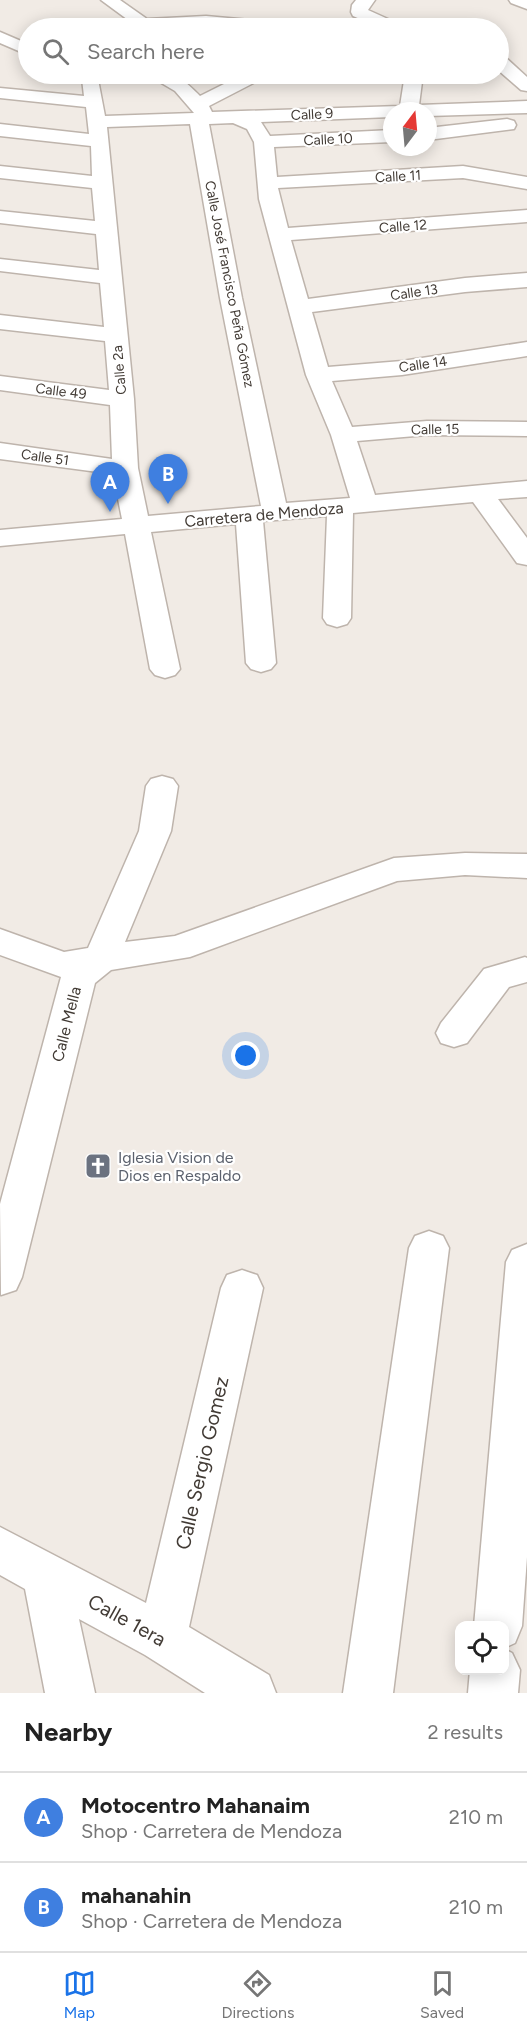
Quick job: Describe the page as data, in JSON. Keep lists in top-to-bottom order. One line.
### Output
{"streets":{"street":["Calle 9","Calle 10","Calle 11","Calle 12","Calle José Francisco Peña Gómez","Calle 13","Calle 14","Calle 2a","Calle 49","Calle 15","Calle 51","Carretera de Mendoza","Calle Mella","Calle Sergio Gomez","Calle 1era"]},"crossings":[["Calle 9","Calle José Francisco Peña Gómez"],["Calle 9","Calle 2a"],["Calle José Francisco Peña Gómez","Carretera de Mendoza"],["Calle 2a","Calle 49"],["Calle 2a","Calle 51"],["Calle 2a","Carretera de Mendoza"],["Calle Sergio Gomez","Calle 1era"]],"places":{"church":["Iglesia Vision de Dios en Respaldo"]},"north":"top","page":{"search":"Search here","pins":["B","A"],"heading":["Nearby","2 results"],"list":[{"mark":"A","name":"Motocentro Mahanaim","note":"Shop · Carretera de Mendoza","value":"210 m"},{"mark":"B","name":"mahanahin","note":"Shop · Carretera de Mendoza","value":"210 m"}],"nav":["Map","Directions","Saved"]}}
